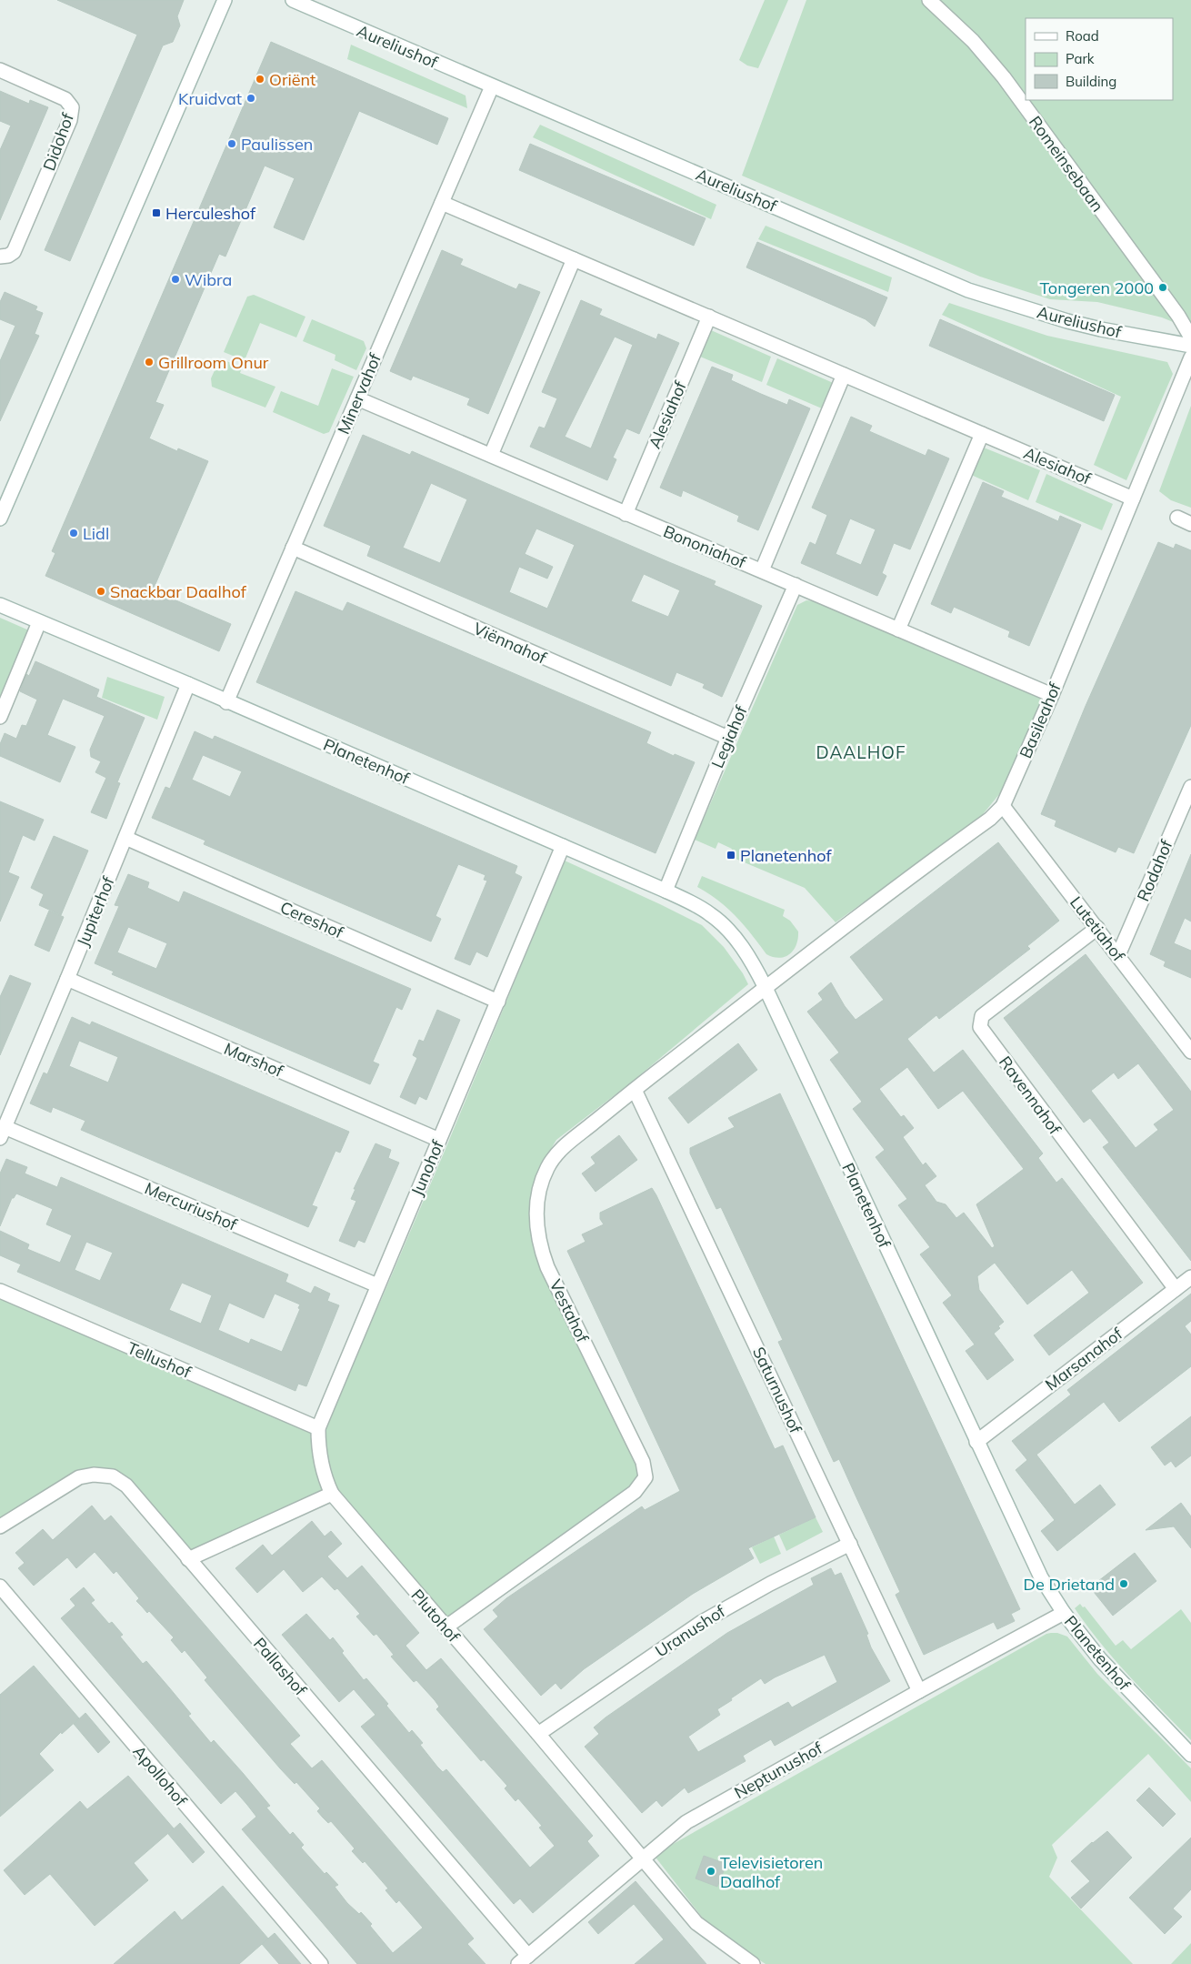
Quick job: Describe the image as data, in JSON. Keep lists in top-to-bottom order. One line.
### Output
{"streets":{"street":["Aureliushof","Didohof","Romeinsebaan","Minervahof","Alesiahof","Bononiahof","Viënnahof","Basileahof","Legiahof","Planetenhof","Rodahof","Jupiterhof","Cereshof","Lutetiahof","Marshof","Ravennahof","Junohof","Mercuriushof","Vestahof","Marsanahof","Tellushof","Saturnushof","Plutohof","Uranushof","Pallashof","Neptunushof","Apollohof"]},"crossings":[["Aureliushof","Minervahof"],["Minervahof","Alesiahof"],["Minervahof","Bononiahof"],["Minervahof","Viënnahof"],["Minervahof","Planetenhof"],["Alesiahof","Bononiahof"],["Alesiahof","Basileahof"],["Bononiahof","Basileahof"],["Bononiahof","Legiahof"],["Viënnahof","Legiahof"],["Basileahof","Planetenhof"],["Basileahof","Lutetiahof"],["Basileahof","Vestahof"],["Legiahof","Planetenhof"],["Planetenhof","Jupiterhof"],["Planetenhof","Junohof"],["Planetenhof","Vestahof"],["Planetenhof","Marsanahof"],["Planetenhof","Neptunushof"],["Rodahof","Lutetiahof"],["Jupiterhof","Cereshof"],["Jupiterhof","Marshof"],["Jupiterhof","Mercuriushof"],["Cereshof","Junohof"],["Lutetiahof","Ravennahof"],["Marshof","Junohof"],["Ravennahof","Marsanahof"],["Junohof","Mercuriushof"],["Junohof","Tellushof"],["Junohof","Plutohof"],["Vestahof","Saturnushof"],["Vestahof","Plutohof"],["Saturnushof","Uranushof"],["Saturnushof","Neptunushof"],["Plutohof","Uranushof"],["Plutohof","Neptunushof"],["Pallashof","Neptunushof"]],"districts":["DAALHOF"],"places":{"other":["Oriënt","Kruidvat","Paulissen","Wibra","Tongeren 2000","Grillroom Onur","Lidl","Snackbar Daalhof","De Drietand","Televisietoren Daalhof"],"transit":["Herculeshof","Planetenhof"]},"legend":["Road","Park","Building"]}
